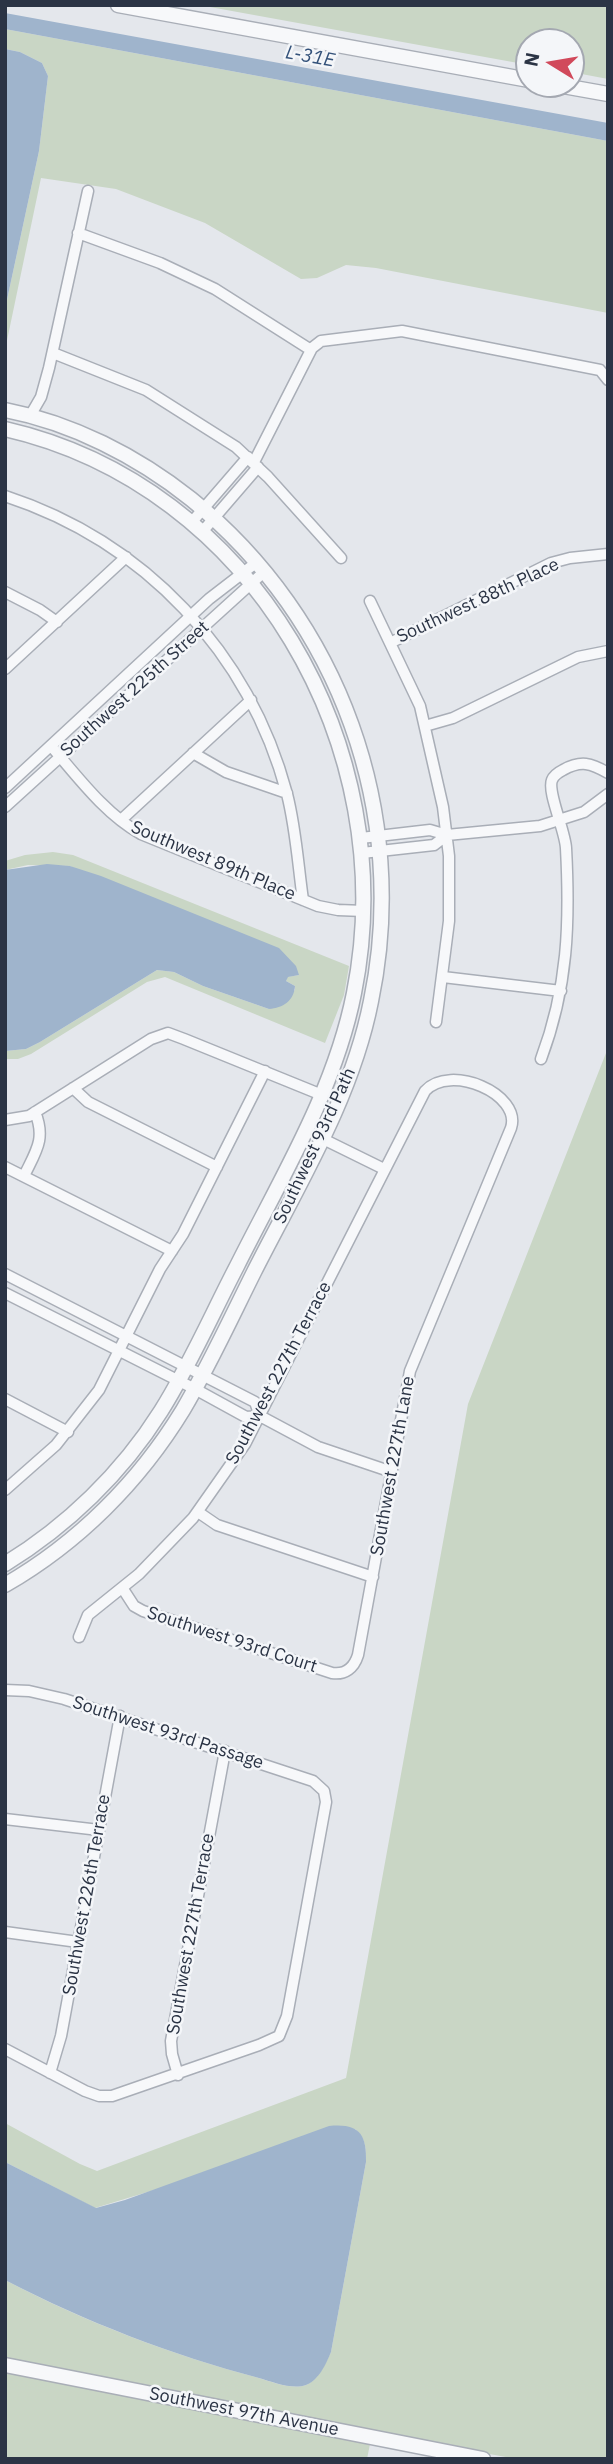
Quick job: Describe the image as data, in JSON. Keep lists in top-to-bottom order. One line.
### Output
{"streets":{"street":["Southwest 88th Place","Southwest 225th Street","Southwest 89th Place","Southwest 93rd Path","Southwest 227th Terrace","Southwest 227th Lane","Southwest 93rd Court","Southwest 93rd Passage","Southwest 226th Terrace","Southwest 97th Avenue"]},"crossings":[["Southwest 225th Street","Southwest 89th Place"],["Southwest 225th Street","Southwest 93rd Path"],["Southwest 89th Place","Southwest 93rd Path"],["Southwest 227th Terrace","Southwest 227th Lane"],["Southwest 227th Terrace","Southwest 93rd Court"],["Southwest 227th Terrace","Southwest 93rd Passage"],["Southwest 227th Lane","Southwest 93rd Court"],["Southwest 93rd Passage","Southwest 226th Terrace"]],"water":["L-31E"],"north":"left"}
